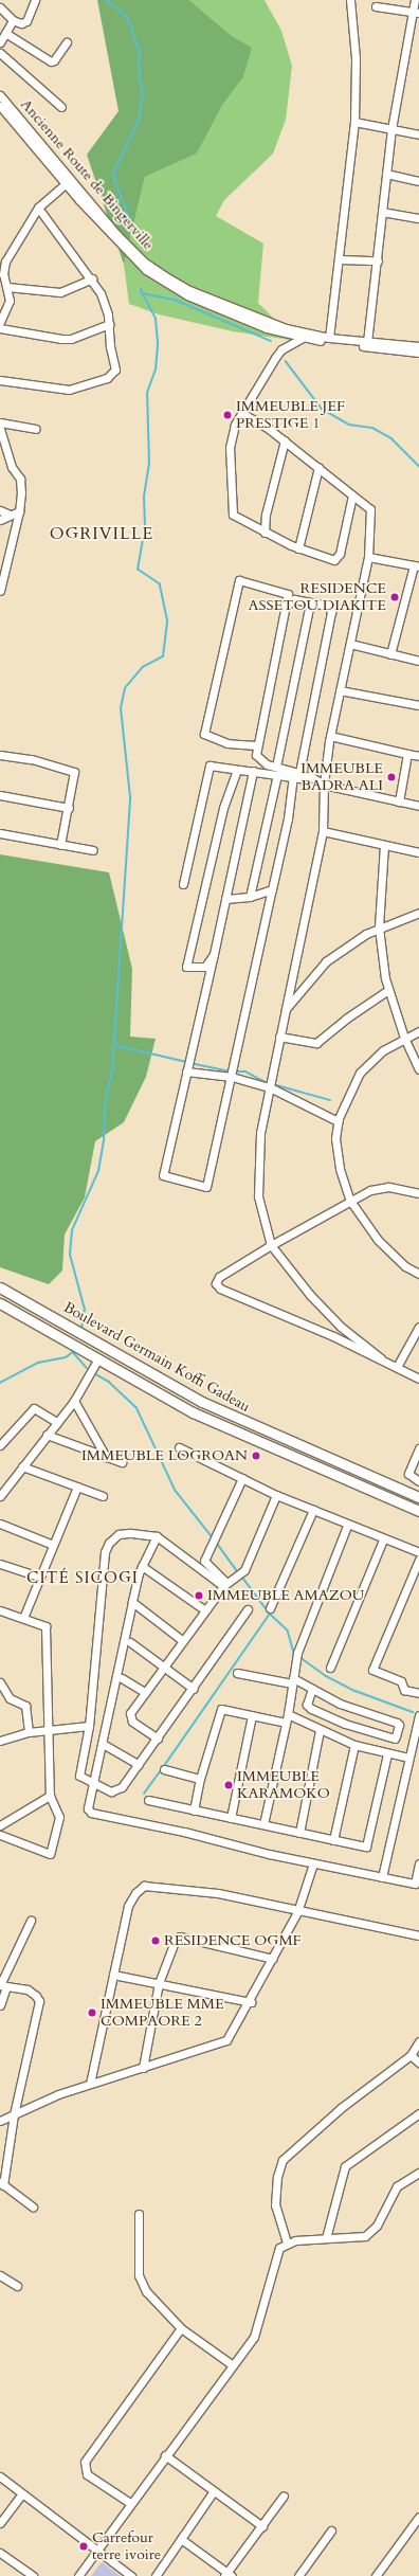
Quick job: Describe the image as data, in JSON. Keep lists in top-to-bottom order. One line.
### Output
{"streets":{"main road":["Boulevard Germain Koffi Gadeau"],"street":["Ancienne Route de Bingerville"]},"districts":["OGRIVILLE","CITÉ SICOGI"],"places":["IMMEUBLE JEF PRESTIGE 1","RESIDENCE ASSETOU DIAKITE","IMMEUBLE BADRA ALI","IMMEUBLE LOGROAN","IMMEUBLE AMAZOU","IMMEUBLE KARAMOKO","RESIDENCE OGMF","IMMEUBLE MME COMPAORE 2","Carrefour terre ivoire"]}
